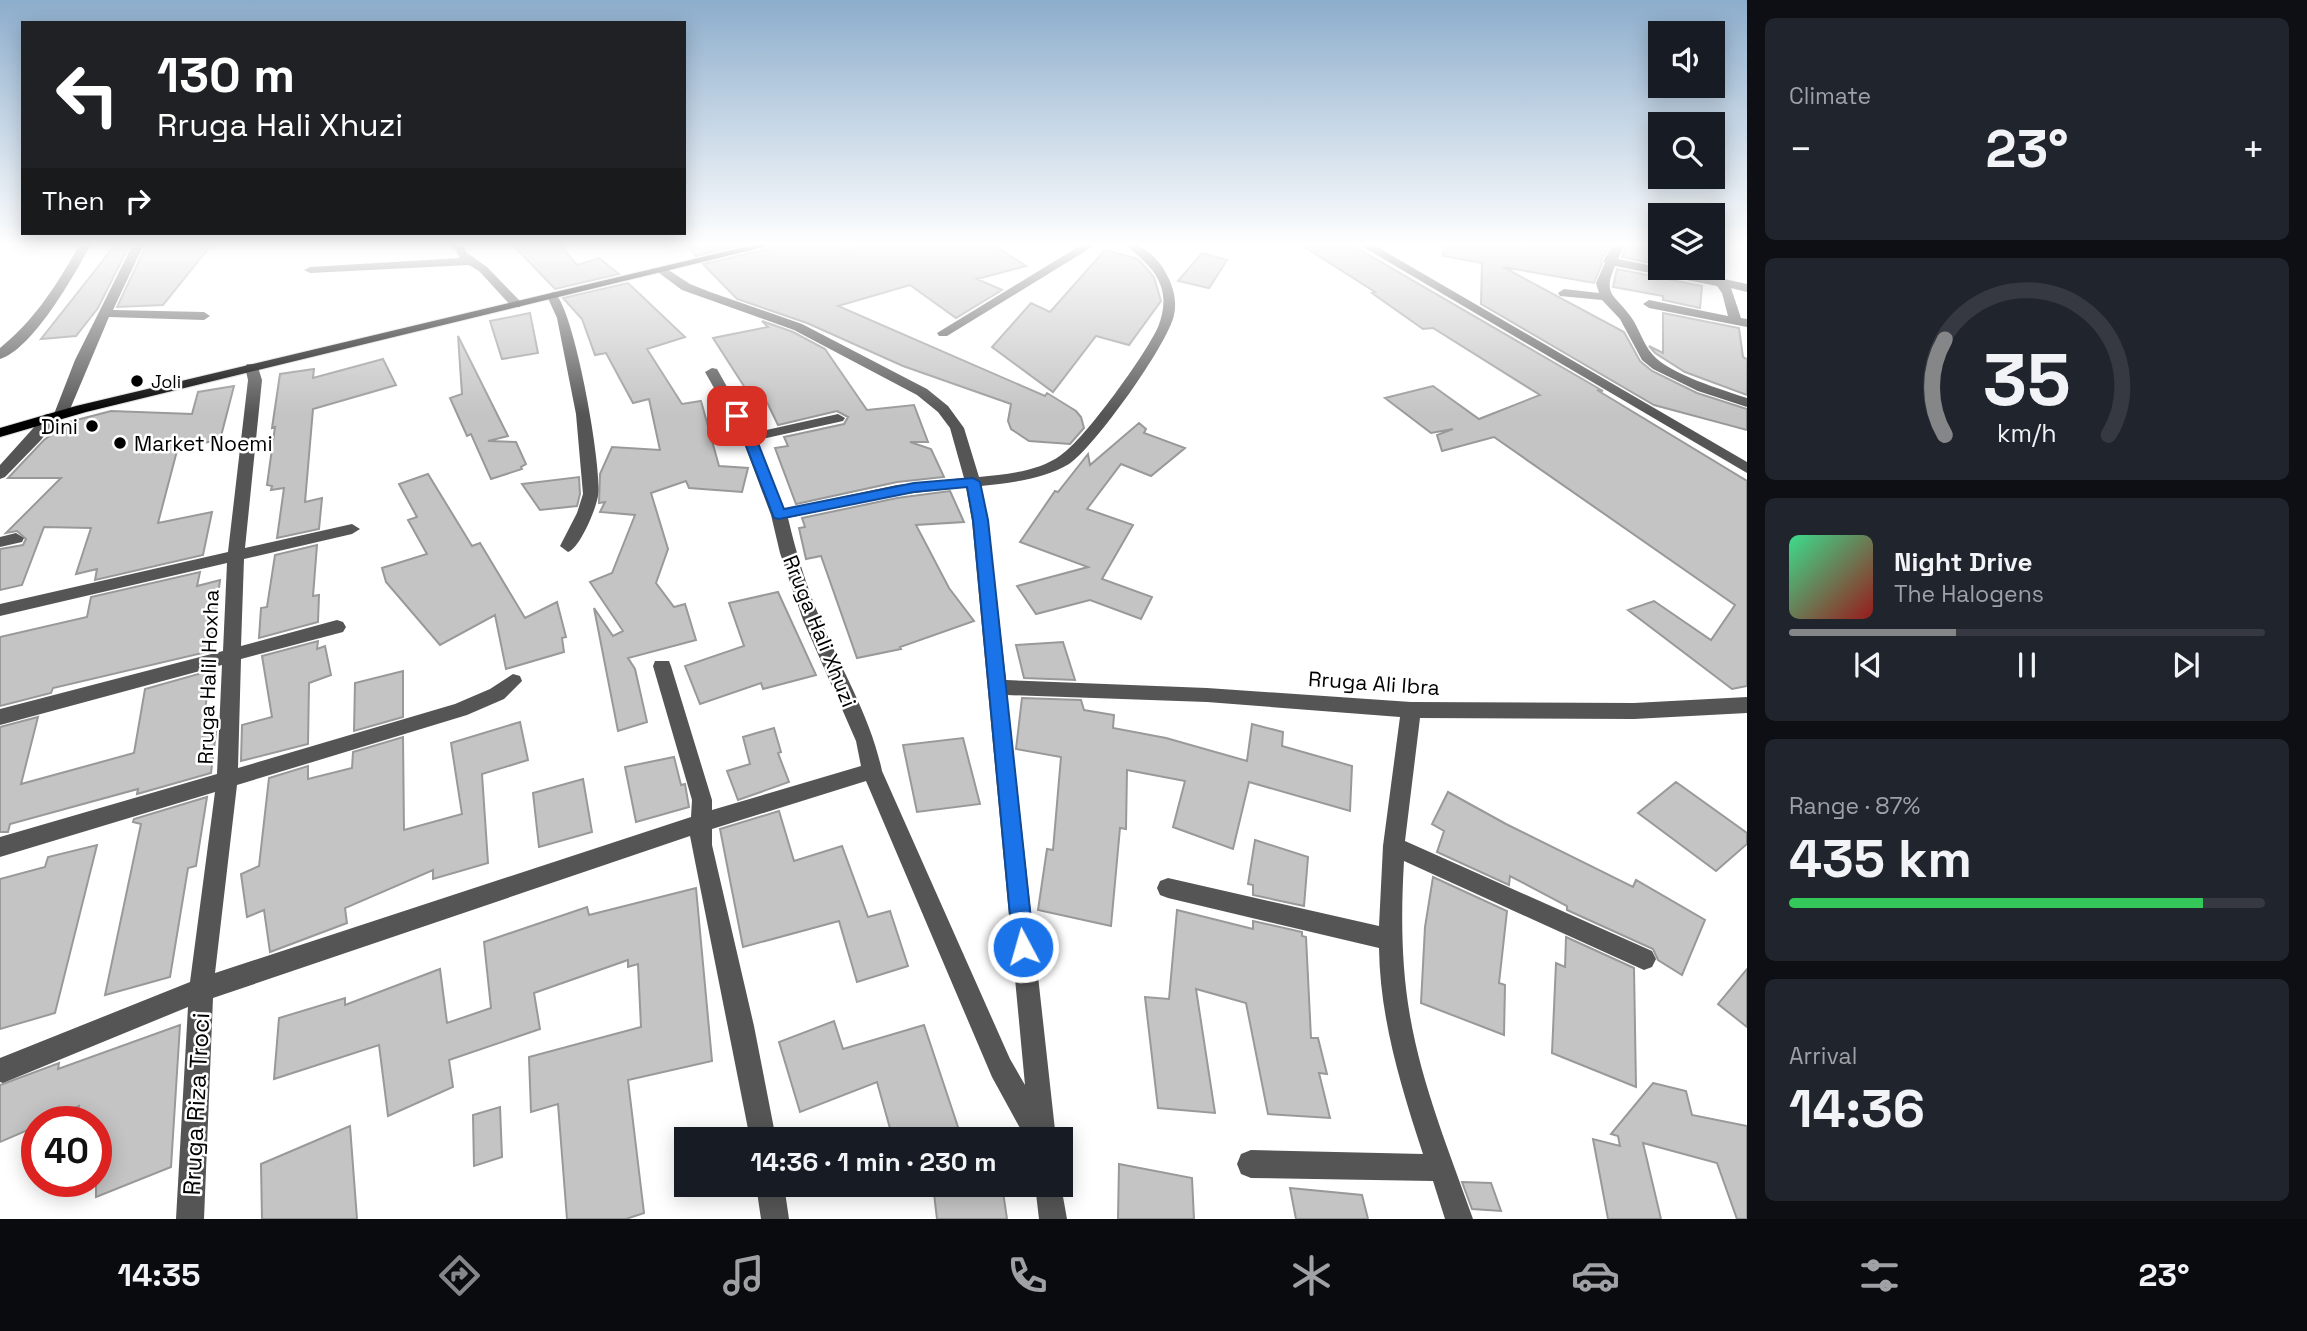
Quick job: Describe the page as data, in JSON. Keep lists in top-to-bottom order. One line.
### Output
{"streets":{"street":["Rruga Hali Xhuzi","Rruga Halil Hoxha","Rruga Ali Ibra","Rruga Riza Troci"]},"crossings":[["Rruga Halil Hoxha","Rruga Riza Troci"]],"places":["Joli","Dini","Market Noemi"],"page":{"tile":["Climate",["Range · 87%","435 km"],["Arrival","14:36"]],"turn":["130 m","Rruga Hali Xhuzi"],"heat":["−","23°","+"],"then":"Then","song":["Night Drive","The Halogens"],"limit":"40","trip":"14:36 · 1 min · 230 m","tabs":["14:35","23°"],"gauge":["35","km/h"]}}
